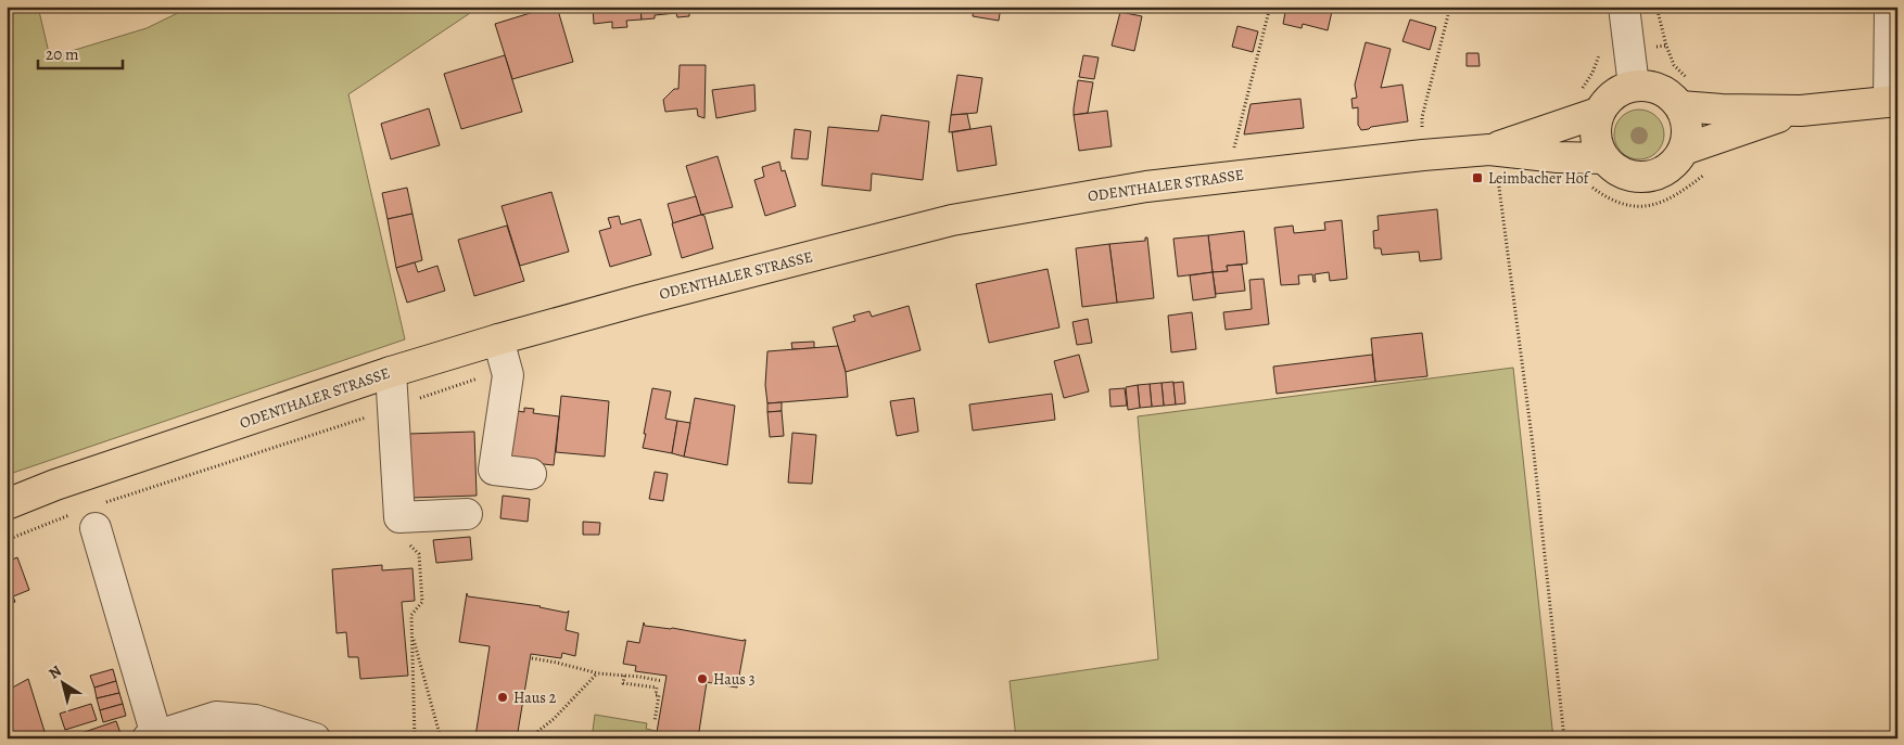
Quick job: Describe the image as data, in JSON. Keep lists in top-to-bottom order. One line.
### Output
{"streets":{"main road":["ODENTHALER STRASSE"]},"places":{"transit":["Leimbacher Hof"],"other":["Haus 3","Haus 2"]},"scale_bar":"20 m","north":"top left"}
